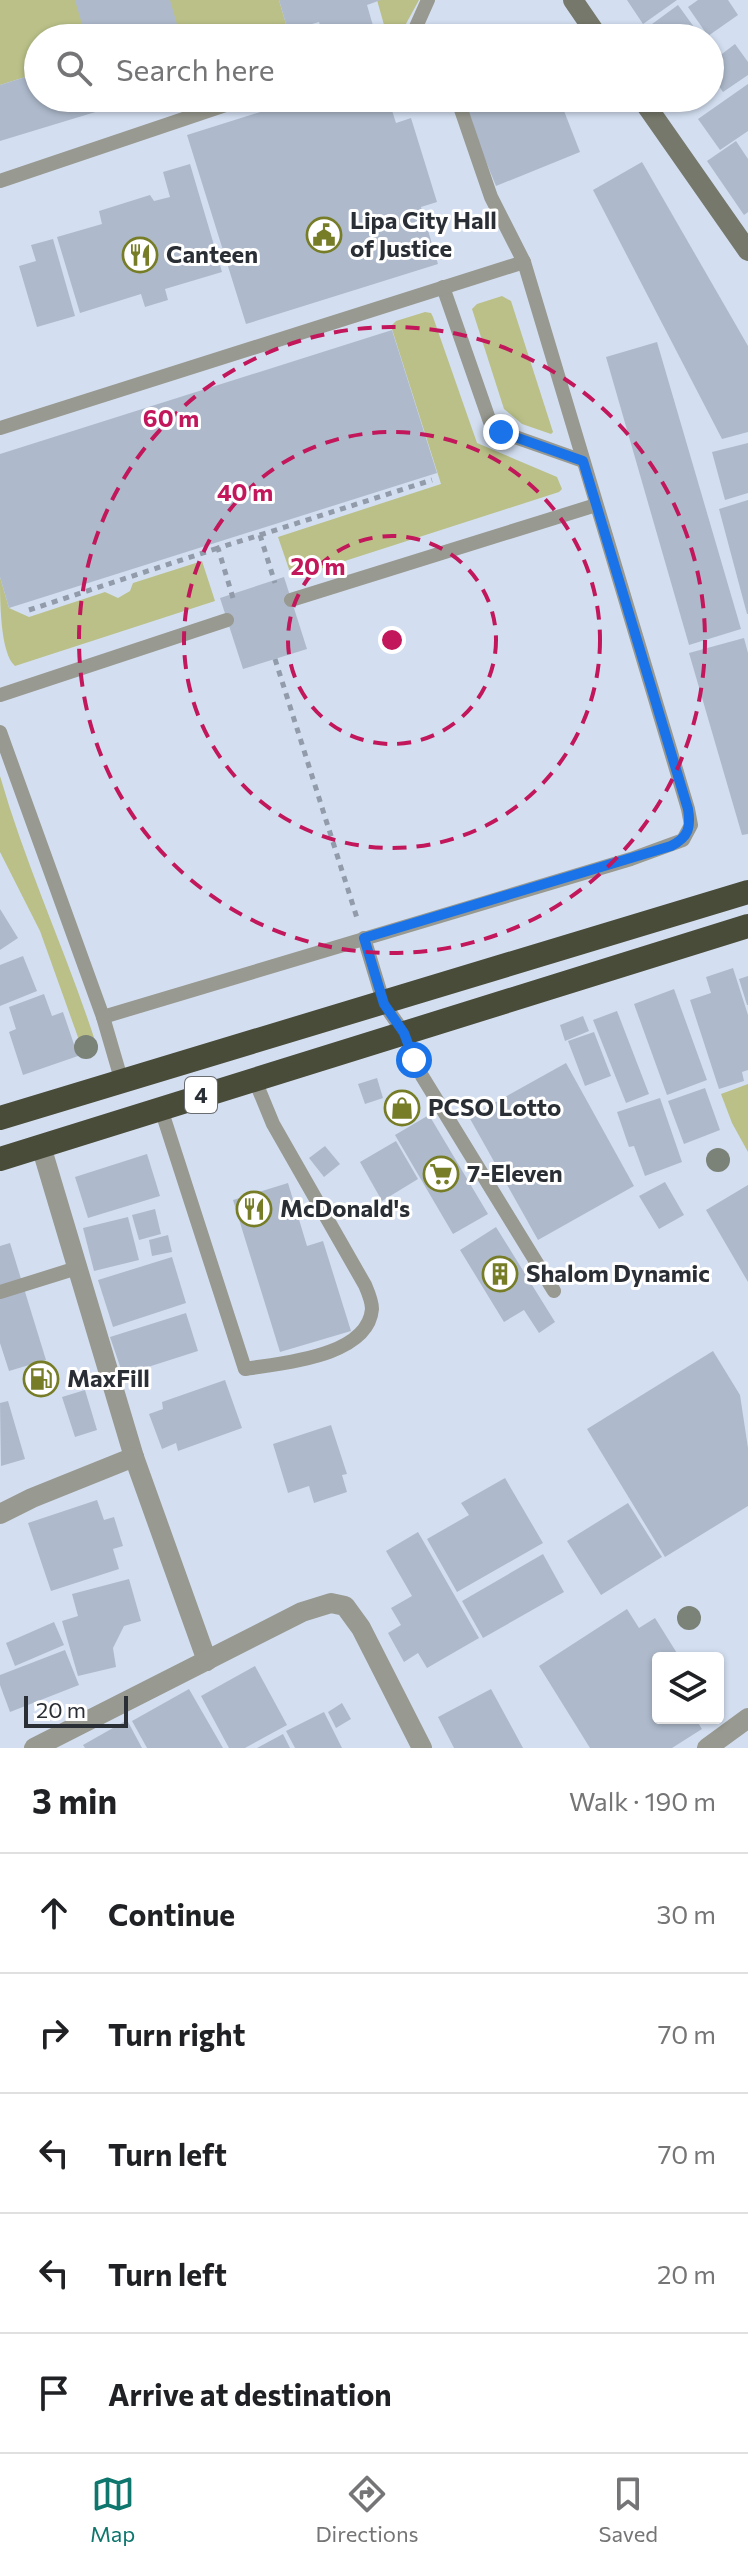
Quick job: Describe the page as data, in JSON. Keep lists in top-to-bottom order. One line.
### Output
{"streets":{"highway":["4"]},"places":{"public building":["Lipa City Hall of Justice"],"restaurant":["Canteen","McDonald's"],"shop":["PCSO Lotto"],"supermarket":["7-Eleven"],"building":["Shalom Dynamic"],"fuel station":["MaxFill"]},"scale_bar":"20 m","page":{"search":"Search here","scale":"20 m","heading":["3 min","Walk · 190 m"],"list":[["Continue","30 m"],["Turn right","70 m"],["Turn left","70 m"],["Turn left","20 m"],"Arrive at destination"],"nav":["Map","Directions","Saved"]},"rings":["60 m","40 m","20 m"]}
